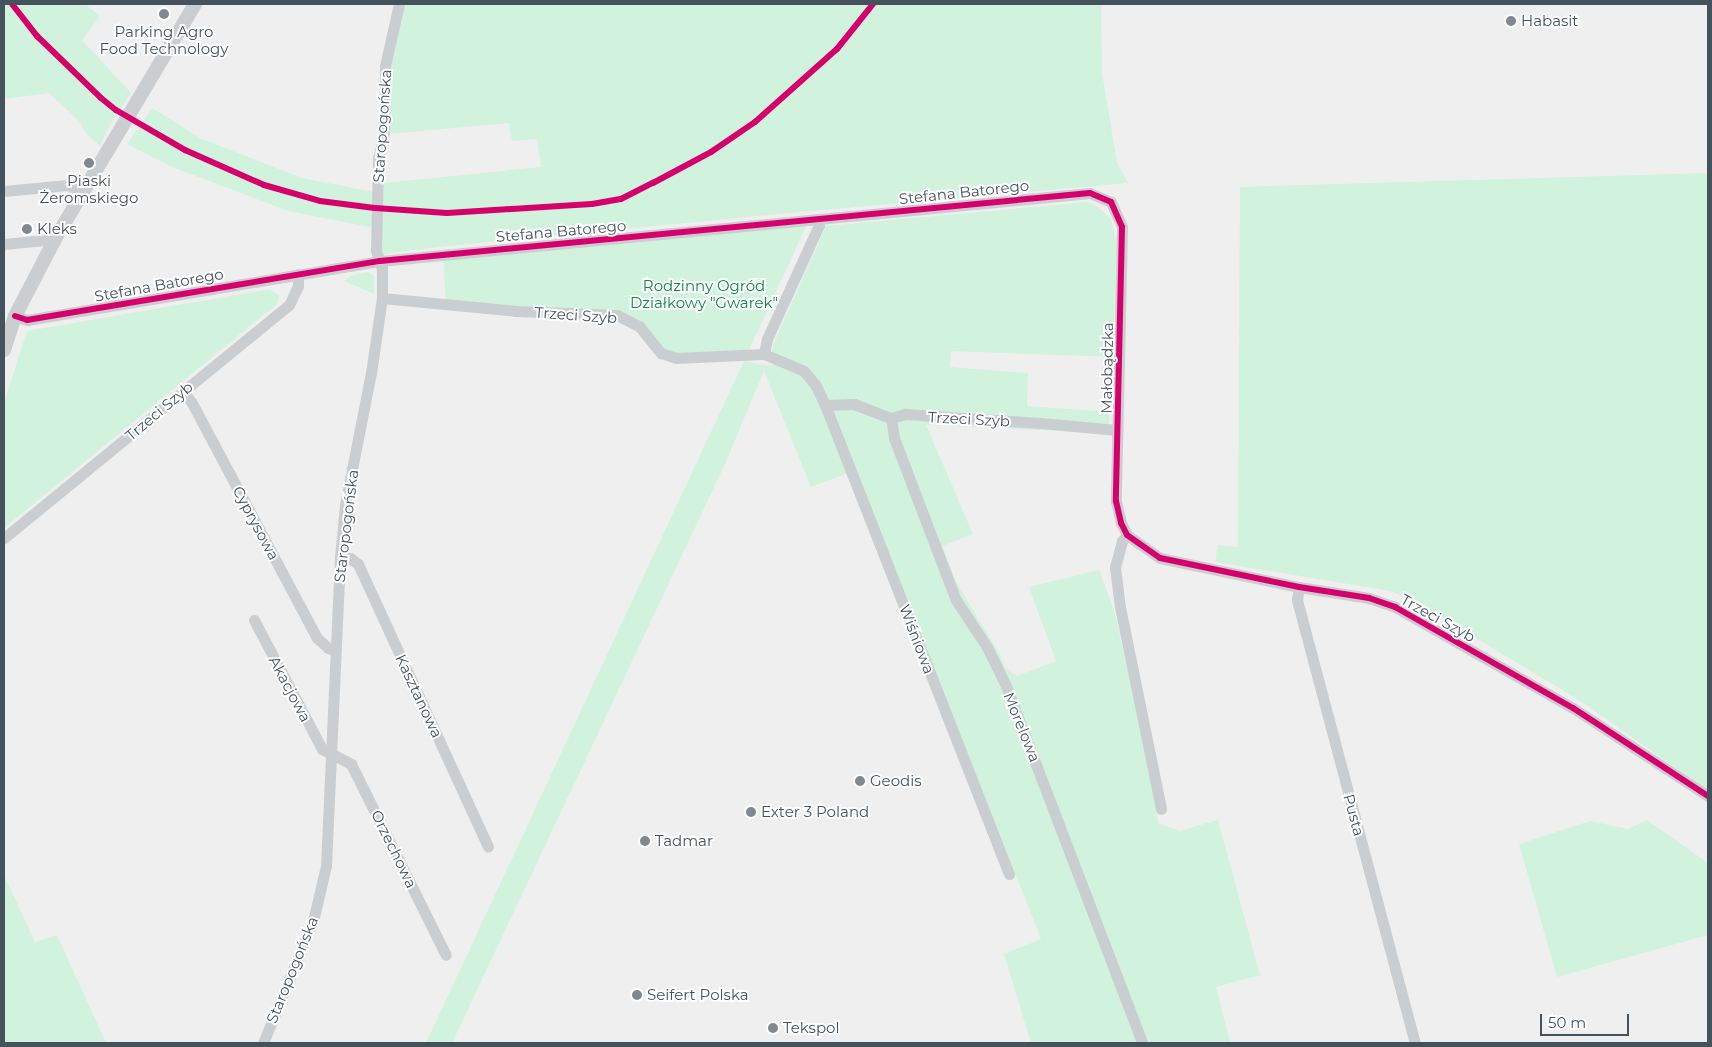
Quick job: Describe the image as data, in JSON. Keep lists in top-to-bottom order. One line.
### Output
{"streets":{"street":["Staropogońska","Stefana Batorego","Trzeci Szyb","Małobądzka","Cyprysowa","Wiśniowa","Akacjowa","Kasztanowa","Morelowa","Pusta","Orzechowa"]},"crossings":[["Staropogońska","Stefana Batorego"],["Staropogońska","Trzeci Szyb"],["Staropogońska","Cyprysowa"],["Staropogońska","Akacjowa"],["Staropogońska","Kasztanowa"],["Staropogońska","Orzechowa"],["Stefana Batorego","Trzeci Szyb"],["Stefana Batorego","Małobądzka"],["Trzeci Szyb","Małobądzka"],["Trzeci Szyb","Cyprysowa"],["Trzeci Szyb","Wiśniowa"],["Trzeci Szyb","Morelowa"],["Trzeci Szyb","Pusta"],["Akacjowa","Orzechowa"]],"parks":["Rodzinny Ogród Działkowy \"Gwarek\""],"places":["Parking Agro Food Technology","Habasit","Piaski Żeromskiego","Kleks","Geodis","Exter 3 Poland","Tadmar","Seifert Polska","Tekspol"],"scale_bar":"50 m"}
